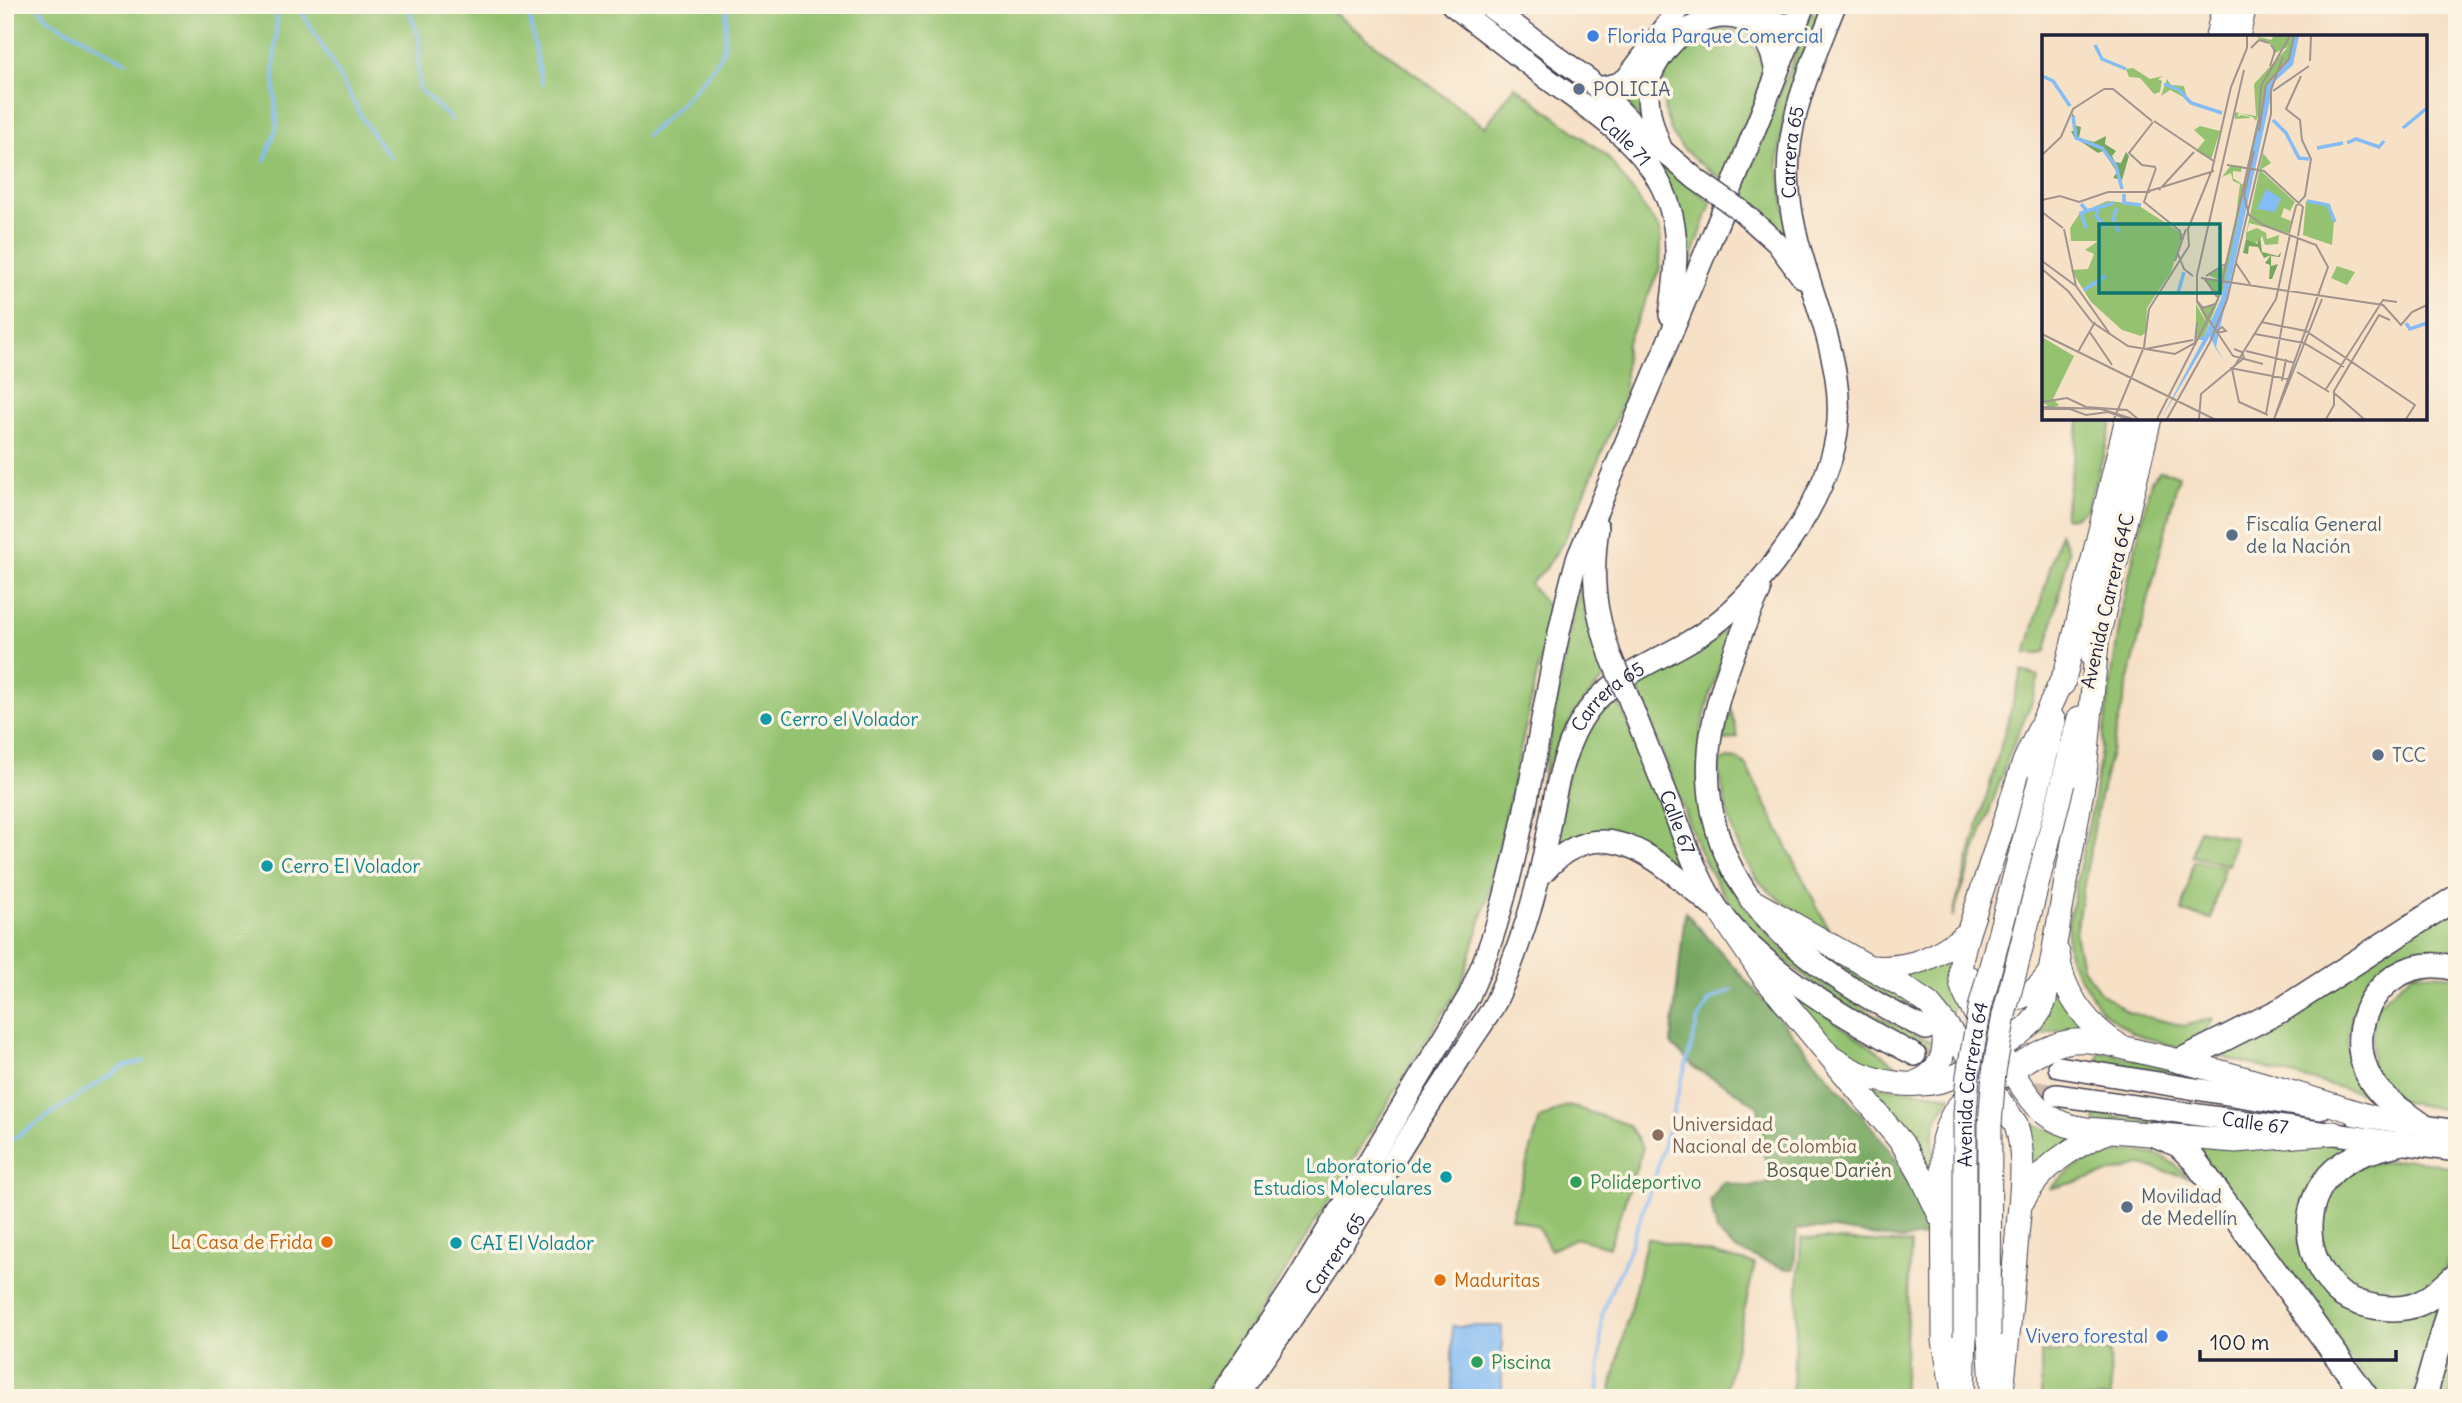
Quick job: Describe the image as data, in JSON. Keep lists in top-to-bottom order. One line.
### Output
{"streets":{"main road":["Calle 71","Carrera 65","Avenida Carrera 64C","Calle 67","Avenida Carrera 64"]},"crossings":[["Calle 71","Carrera 65"],["Carrera 65","Calle 67"],["Avenida Carrera 64C","Avenida Carrera 64"]],"parks":["Bosque Darién"],"places":["Florida Parque Comercial","POLICIA","Fiscalía General de la Nación","Cerro el Volador","TCC","Cerro El Volador","Universidad Nacional de Colombia","Laboratorio de Estudios Moleculares","Polideportivo","Movilidad de Medellín","La Casa de Frida","CAI El Volador","Maduritas","Vivero forestal","Piscina"],"scale_bar":"100 m"}
